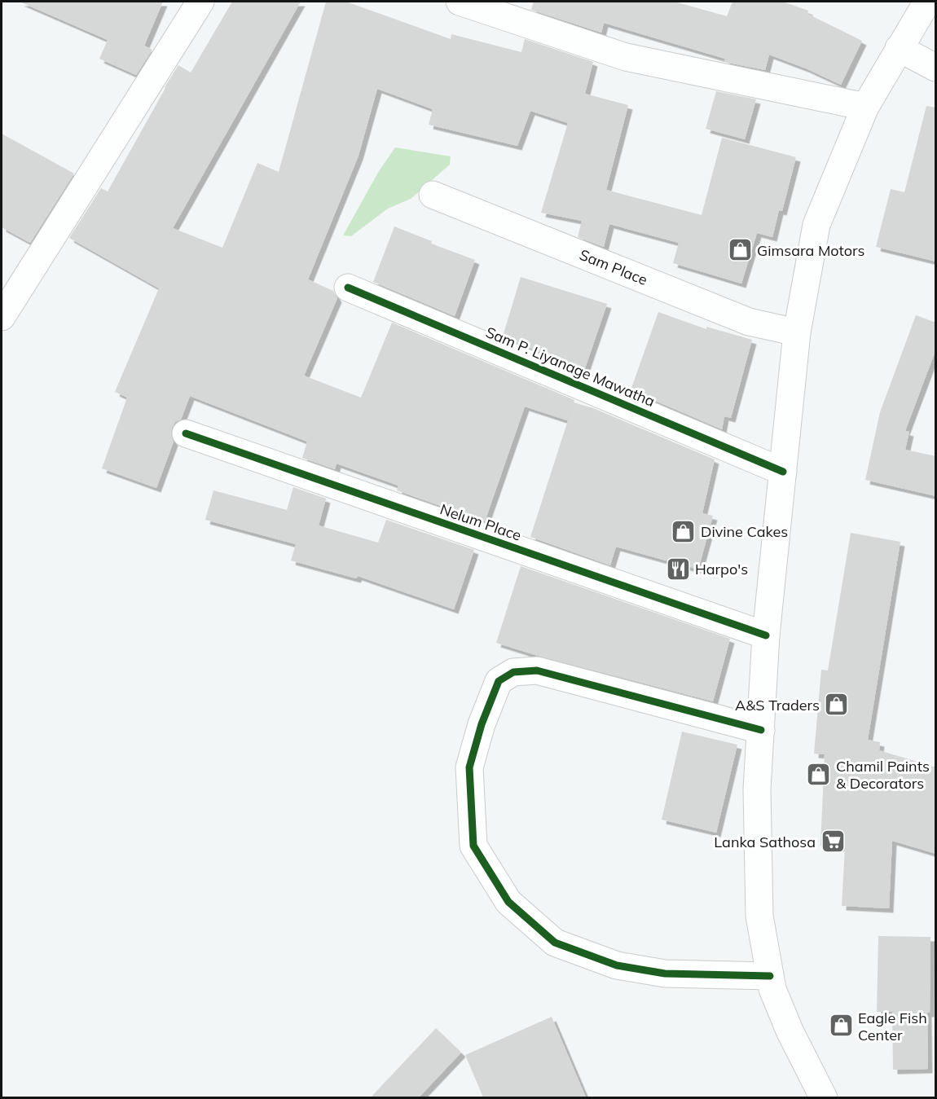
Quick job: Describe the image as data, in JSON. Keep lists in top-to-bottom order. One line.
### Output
{"streets":{"street":["Sam Place","Sam P. Liyanage Mawatha","Nelum Place"]},"places":{"shop":["Gimsara Motors","Divine Cakes","A&S Traders","Chamil Paints & Decorators","Eagle Fish Center"],"restaurant":["Harpo's"],"supermarket":["Lanka Sathosa"]}}
